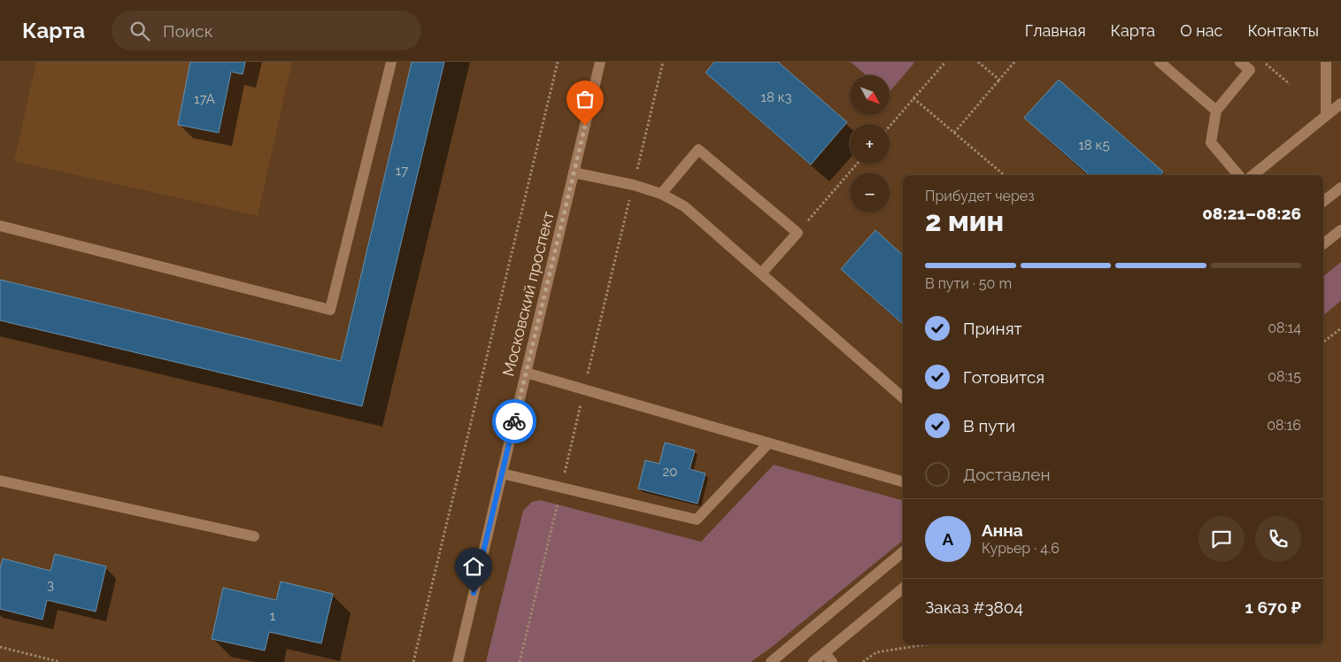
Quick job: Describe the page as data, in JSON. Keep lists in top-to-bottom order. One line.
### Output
{"streets":{"street":["Московский проспект"]},"house_numbers":["18 к3","17А","18 к5","17","20","3","1"],"north":"bottom right","page":{"header":"Карта","search":"Поиск","nav":["Главная","Карта","О нас","Контакты"],"map_buttons":["+","−"],"heading":["2 мин","Прибудет через","08:21–08:26"],"panel":["Анна","Курьер · 4.6","Заказ #3804","1 670 ₽"],"bar":"В пути · 50 m","list":[["Принят","08:14"],["Готовится","08:15"],["В пути","08:16"],"Доставлен"],"round":"А"}}
